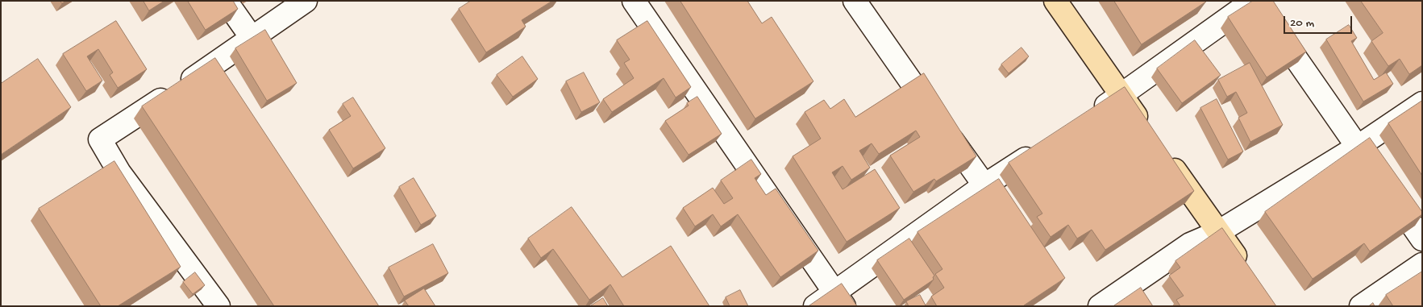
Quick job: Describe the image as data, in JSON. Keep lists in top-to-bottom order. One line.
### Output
{"scale_bar":"20 m"}
